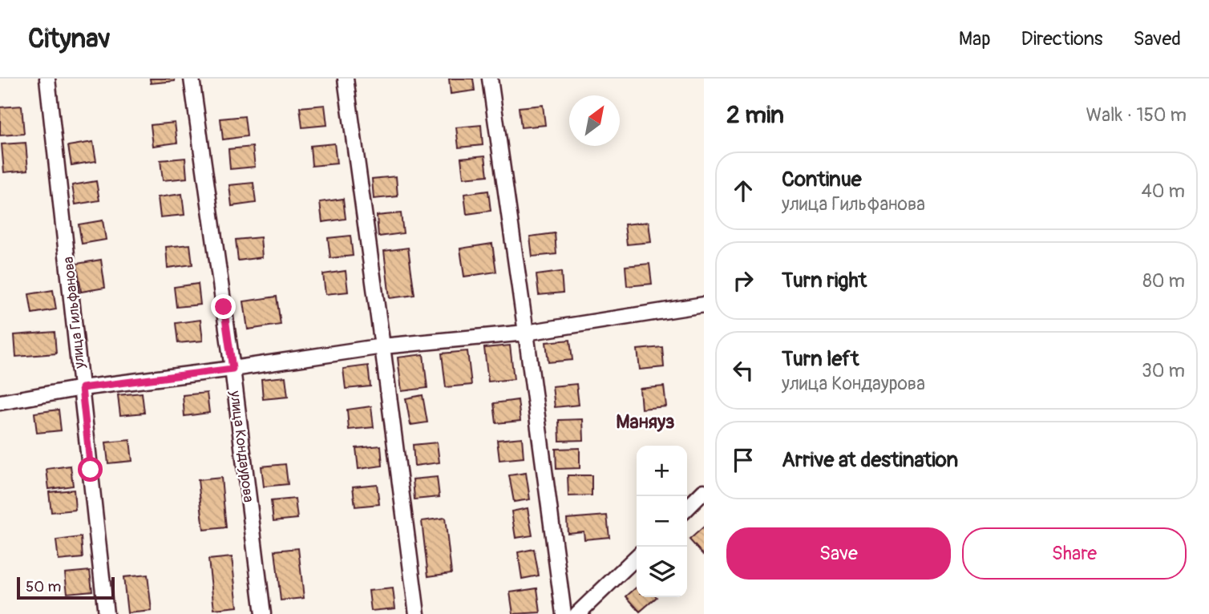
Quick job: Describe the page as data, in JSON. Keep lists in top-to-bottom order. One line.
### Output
{"streets":{"street":["улица Гильфанова","улица Кондаурова"]},"districts":["Маняуз"],"scale_bar":"50 m","north":"top right","page":{"header":"Citynav","nav":["Map","Directions","Saved"],"heading":["2 min","Walk · 150 m"],"list":[["Continue","улица Гильфанова","40 m"],["Turn right","80 m"],["Turn left","улица Кондаурова","30 m"],"Arrive at destination"],"map_buttons":["+","−"],"buttons":["Save","Share"],"scale":"50 m"}}
